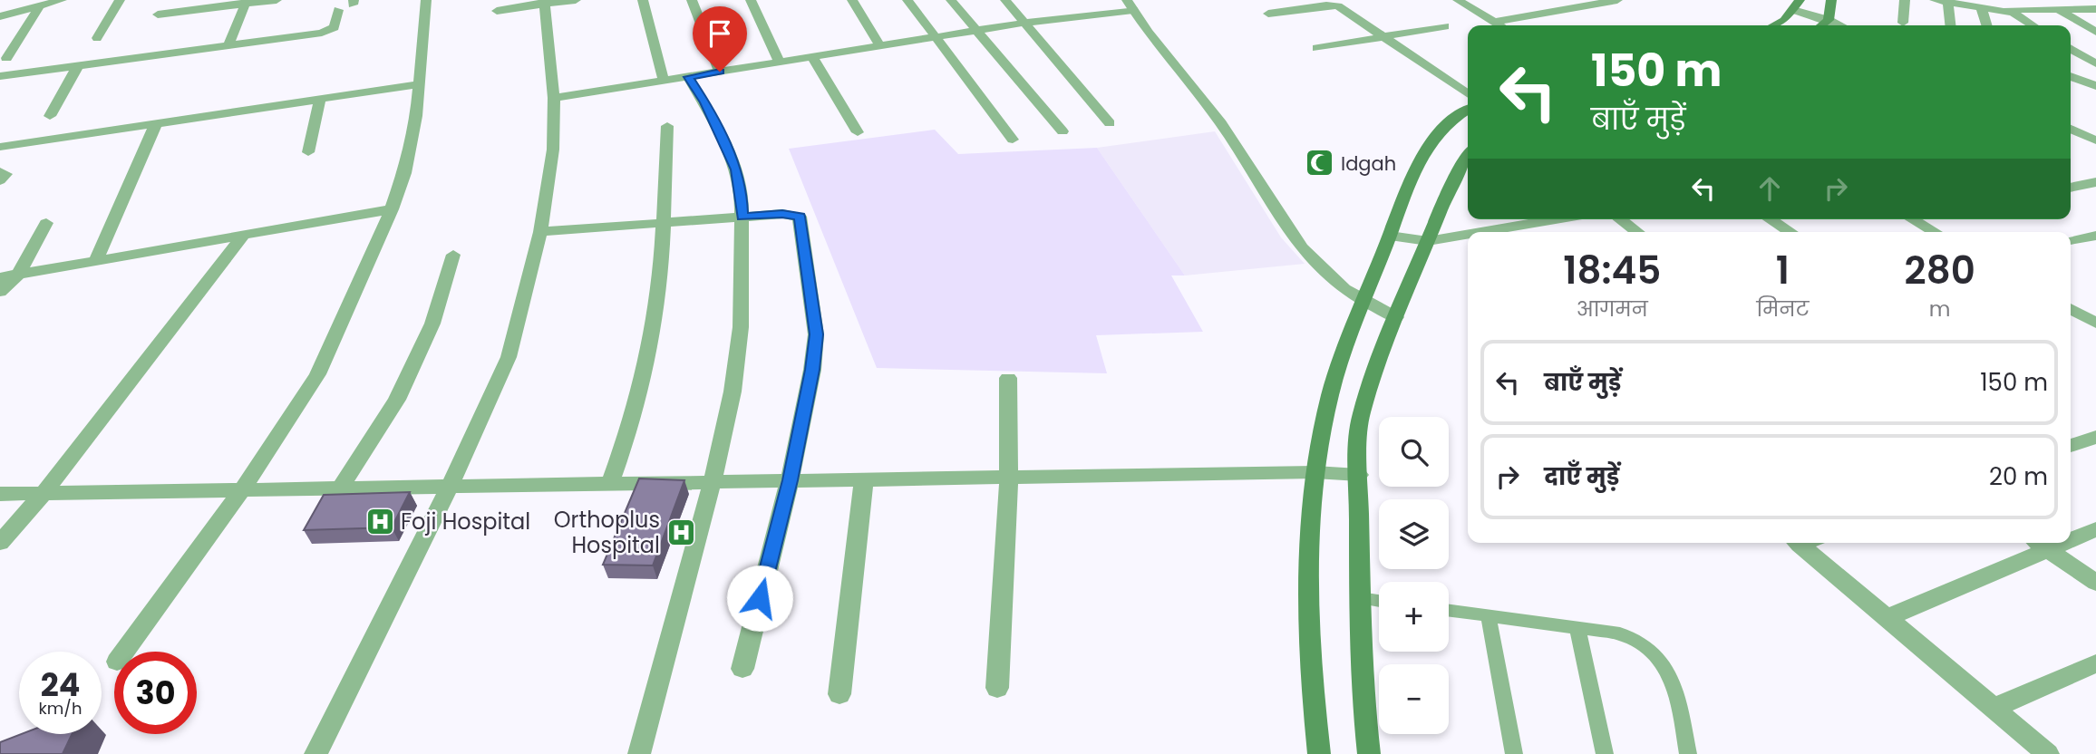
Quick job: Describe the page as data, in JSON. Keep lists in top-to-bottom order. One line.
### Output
{"places":{"mosque":["Idgah"],"hospital":["Foji Hospital","Orthoplus Hospital"]},"page":{"turn":["150 m","बाएँ मुड़ें"],"eta":["18:45","आगमन","1","मिनट","280","m"],"list":[{"name":"बाएँ मुड़ें","value":"150 m"},{"name":"दाएँ मुड़ें","value":"20 m"}],"map_buttons":["+","−"],"speed":"24 km/h","limit":"30"}}
